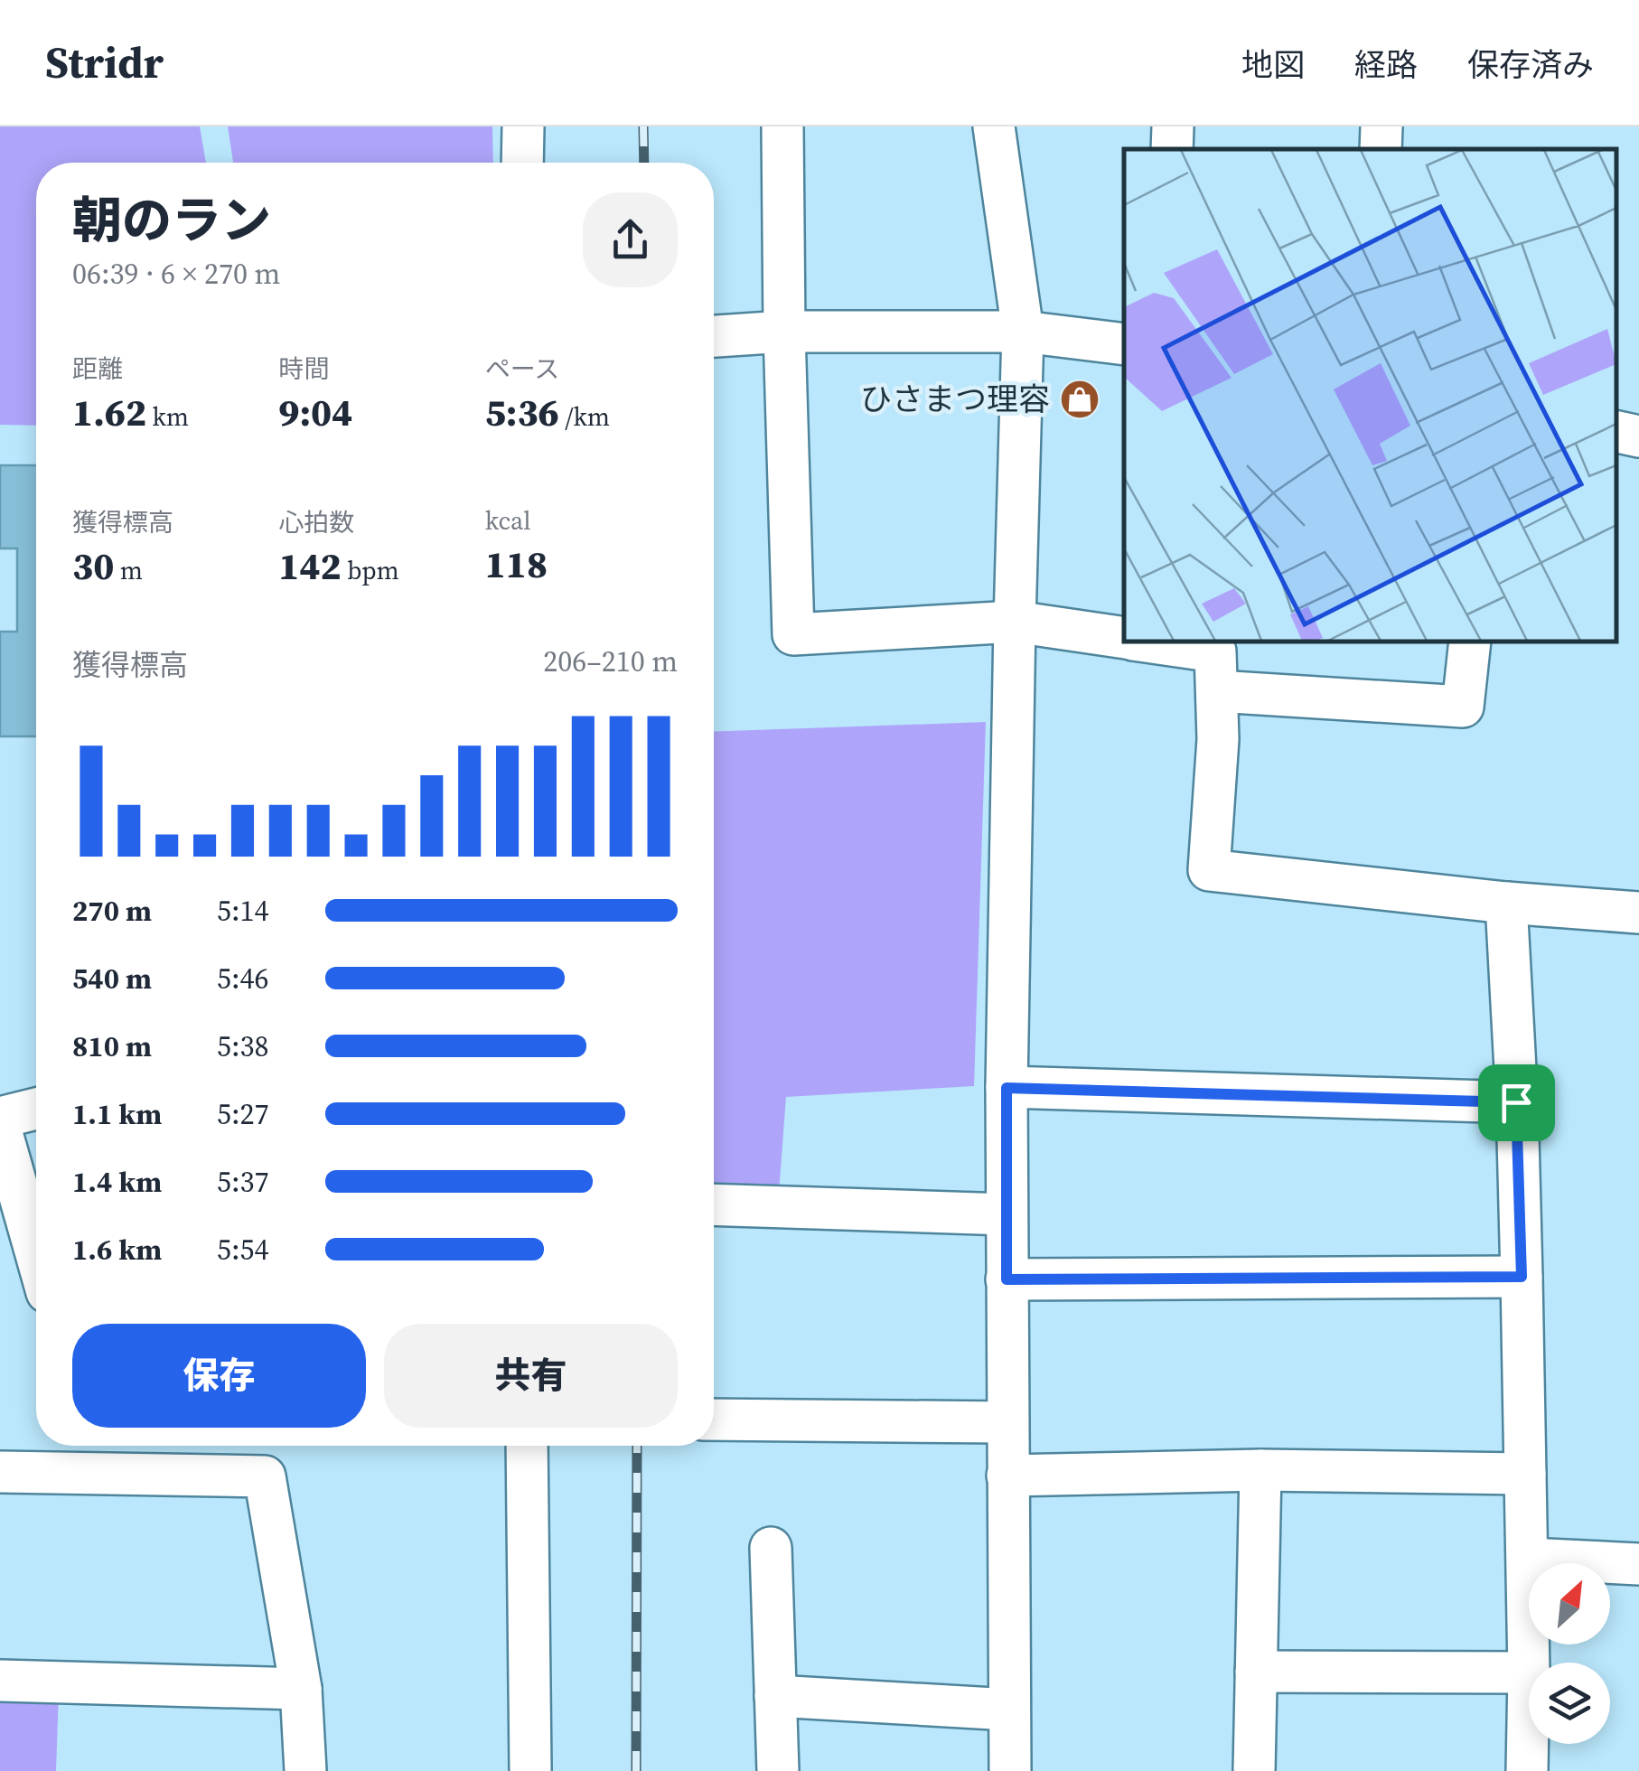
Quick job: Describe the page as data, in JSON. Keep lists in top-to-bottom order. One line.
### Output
{"places":{"shop":["ひさまつ理容"]},"north":"top right","page":{"header":"Stridr","nav":["地図","経路","保存済み"],"heading":["朝のラン","06:39 · 6 × 270 m"],"stats":[["距離","1.62 km"],["時間","9:04"],["ペース","5:36 /km"],["獲得標高","30 m"],["心拍数","142 bpm"],["kcal","118"]],"chart":["獲得標高","206–210 m"],"list":[{"name":"270 m","note":"5:14"},{"name":"540 m","note":"5:46"},{"name":"810 m","note":"5:38"},{"name":"1.1 km","note":"5:27"},{"name":"1.4 km","note":"5:37"},{"name":"1.6 km","note":"5:54"}],"buttons":["保存","共有"]}}
